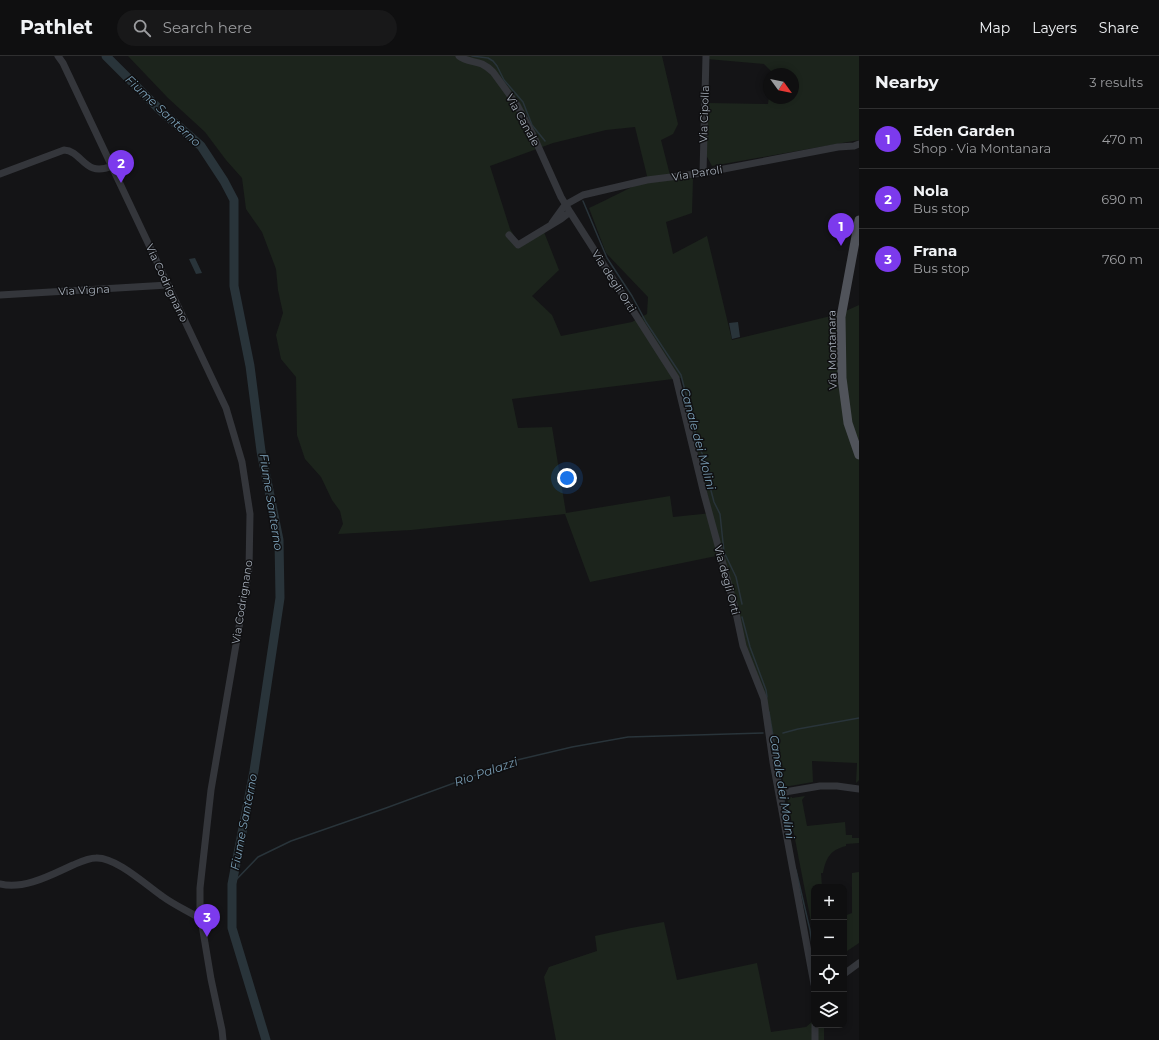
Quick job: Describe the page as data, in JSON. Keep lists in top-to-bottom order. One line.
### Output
{"streets":{"main road":["Via Montanara"],"street":["Via Cipolla","Via Canale","Via Paroli","Via degli Orti","Via Codrignano","Via Vigna"]},"crossings":[["Via Cipolla","Via Paroli"],["Via Canale","Via Paroli"],["Via Canale","Via degli Orti"],["Via Paroli","Via degli Orti"],["Via Codrignano","Via Vigna"]],"water":["Fiume Santerno","Canale dei Molini","Rio Palazzi"],"north":"bottom right","page":{"header":"Pathlet","search":"Search here","nav":["Map","Layers","Share"],"heading":["Nearby","3 results"],"list":[{"mark":"1","name":"Eden Garden","note":"Shop · Via Montanara","value":"470 m"},{"mark":"2","name":"Nola","note":"Bus stop","value":"690 m"},{"mark":"3","name":"Frana","note":"Bus stop","value":"760 m"}],"pins":["2","1","3"],"map_buttons":["+","−"]}}
